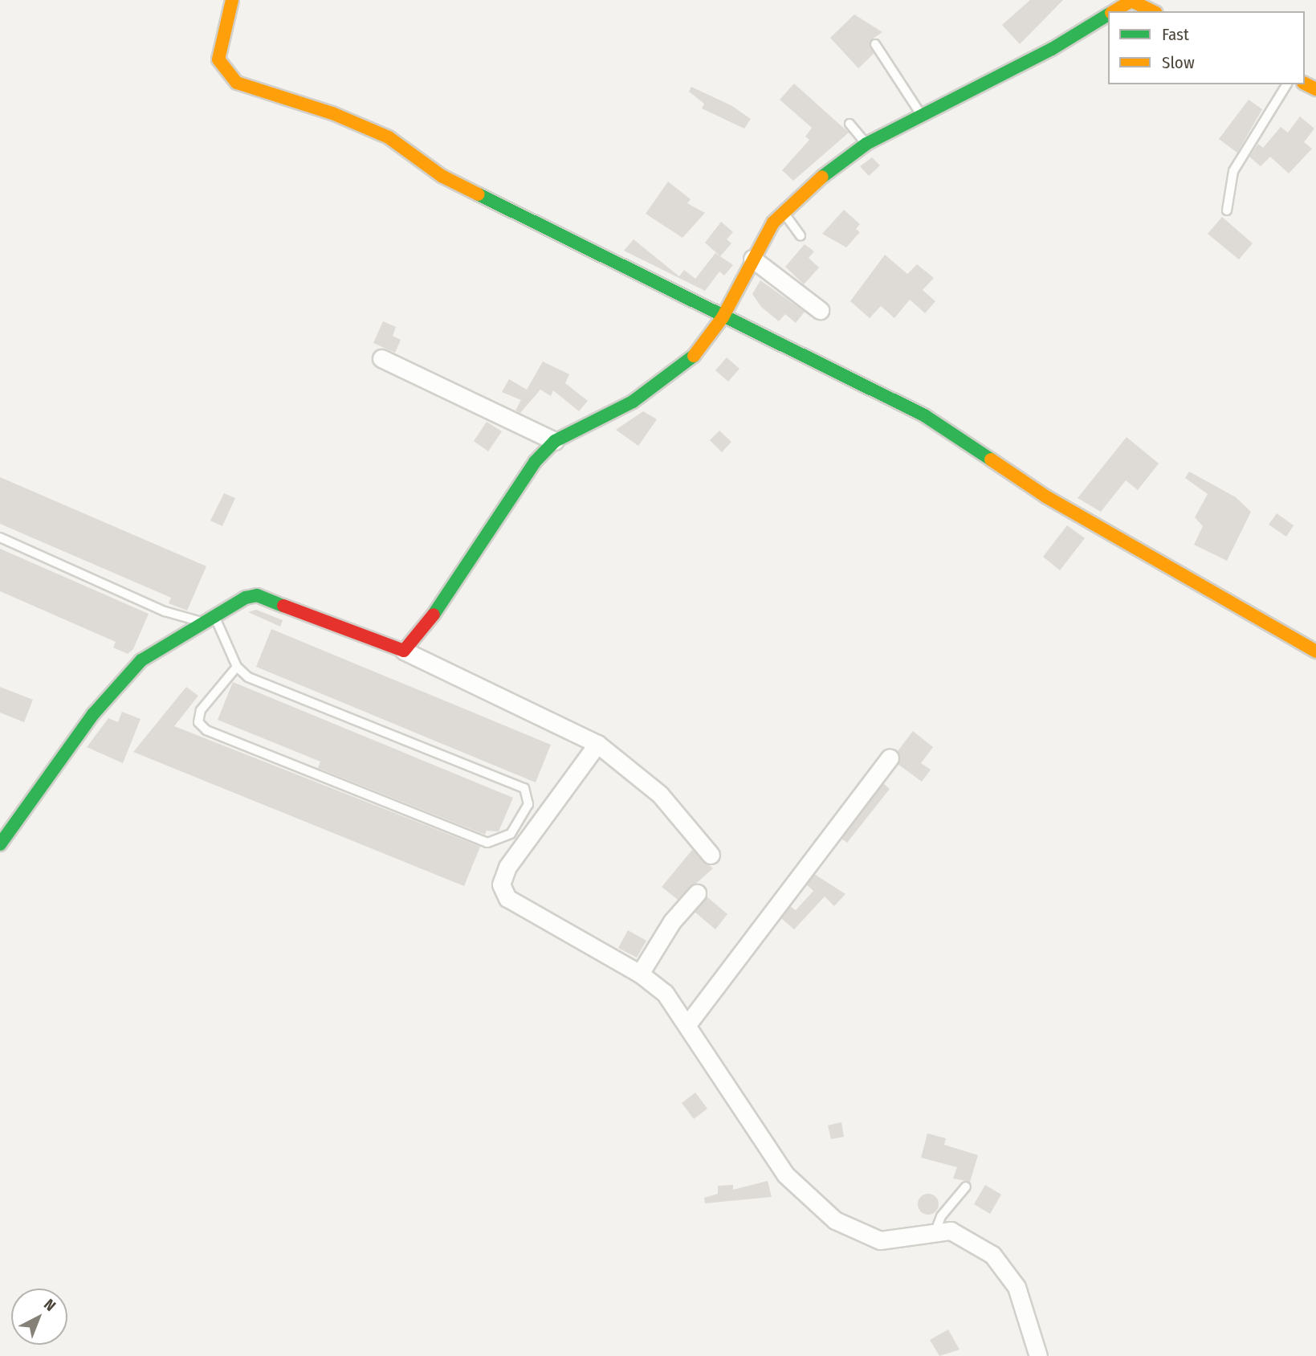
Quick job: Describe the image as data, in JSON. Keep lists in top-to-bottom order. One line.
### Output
{"legend":["Fast","Slow"],"north":"top right"}
